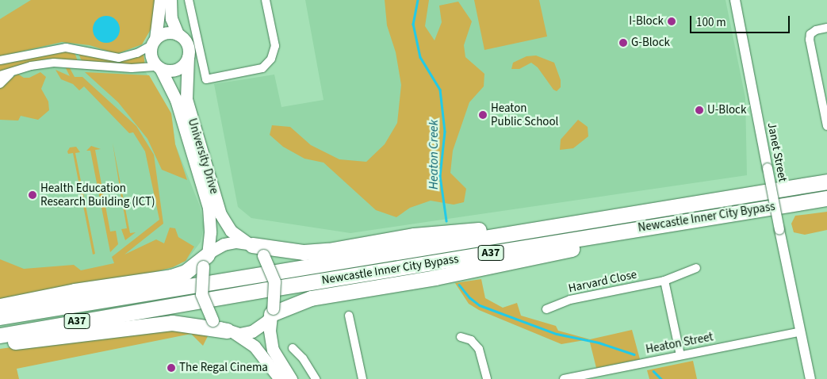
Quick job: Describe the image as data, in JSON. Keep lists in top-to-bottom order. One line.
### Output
{"streets":{"highway":["Newcastle Inner City Bypass","A37"],"main road":["University Drive"],"street":["Janet Street","Harvard Close","Heaton Street"]},"crossings":[["Janet Street","Heaton Street"]],"water":["Heaton Creek"],"places":["I-Block","G-Block","U-Block","Heaton Public School","Health Education Research Building (ICT)","The Regal Cinema"],"scale_bar":"100 m"}
